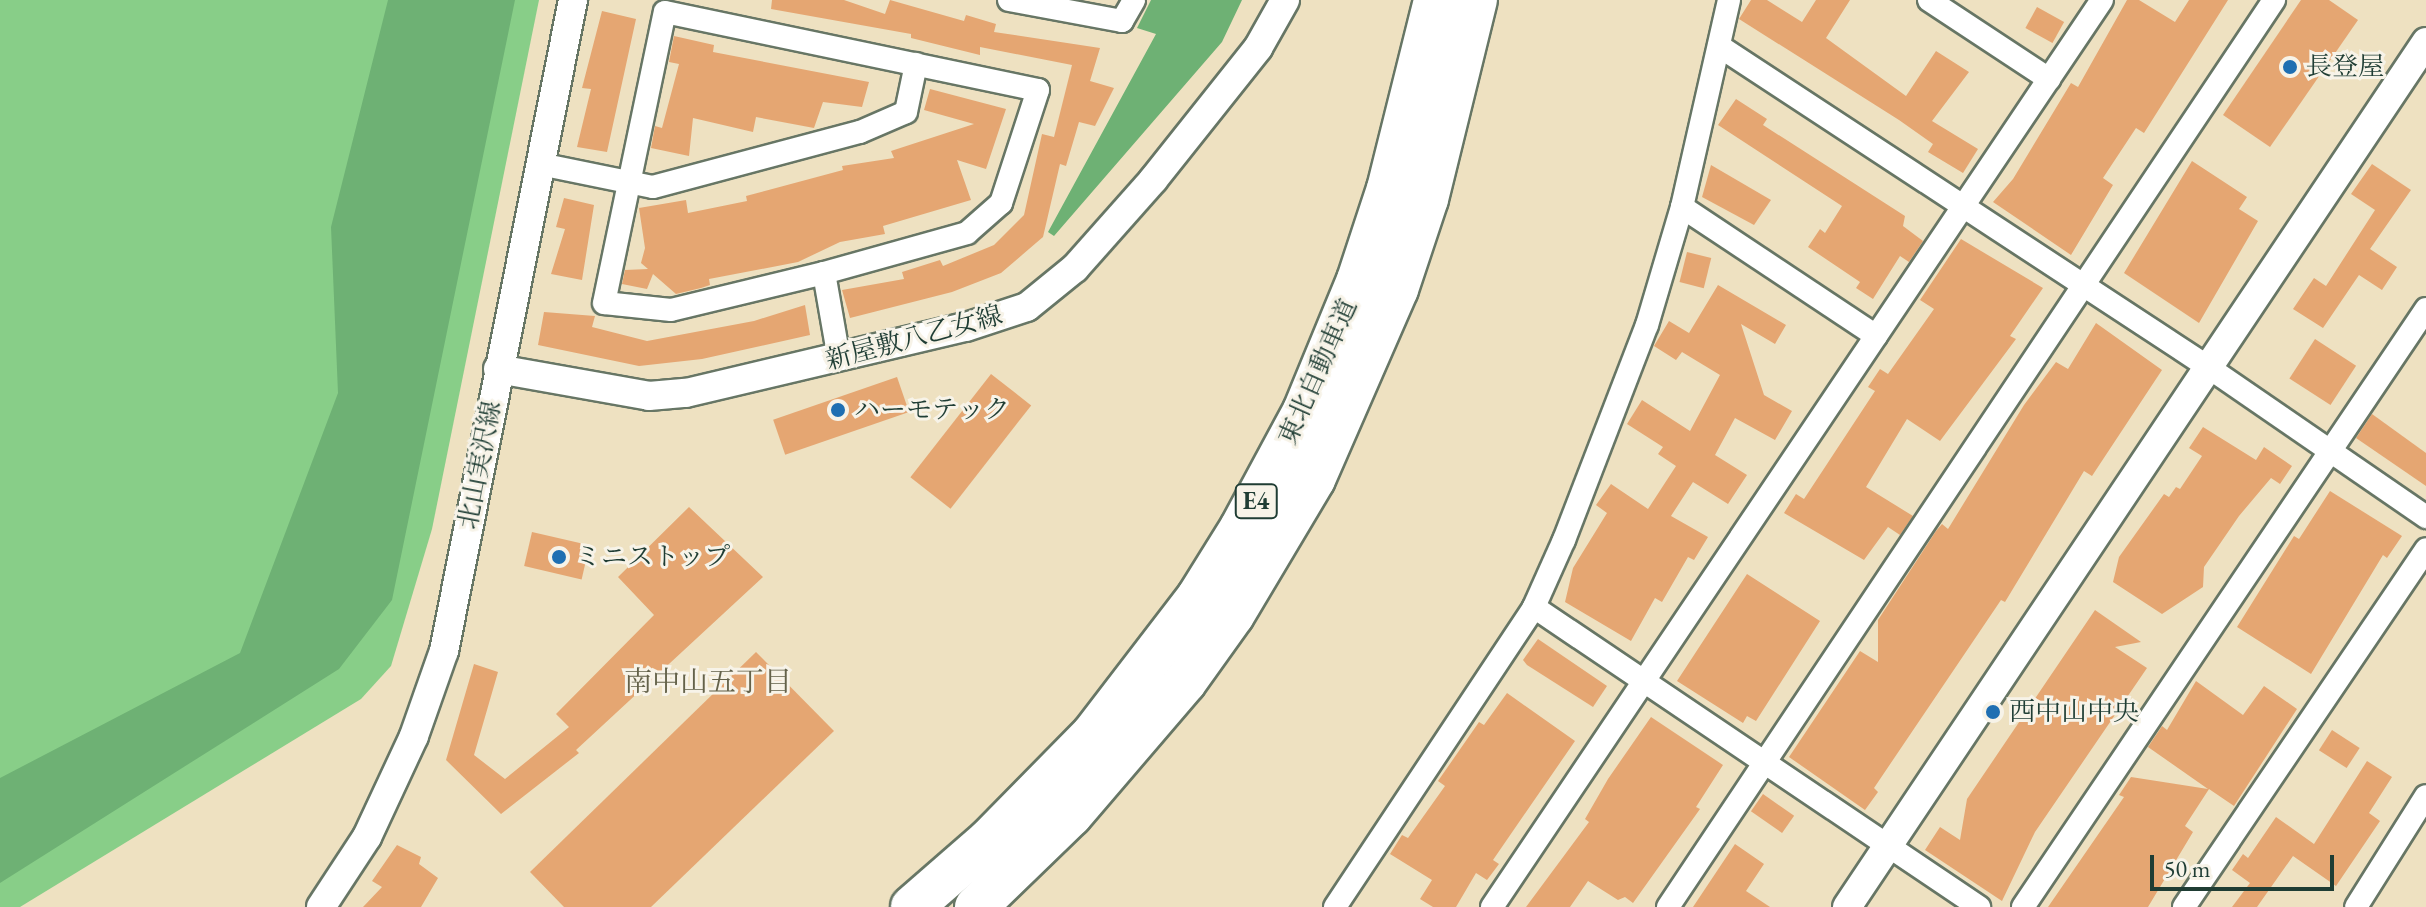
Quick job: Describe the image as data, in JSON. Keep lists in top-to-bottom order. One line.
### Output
{"streets":{"highway":["東北自動車道","E4"],"street":["新屋敷八乙女線","北山実沢線"]},"crossings":[["新屋敷八乙女線","北山実沢線"]],"districts":["南中山五丁目"],"places":["長登屋","ハーモテック","ミニストップ","西中山中央"],"scale_bar":"50 m"}
